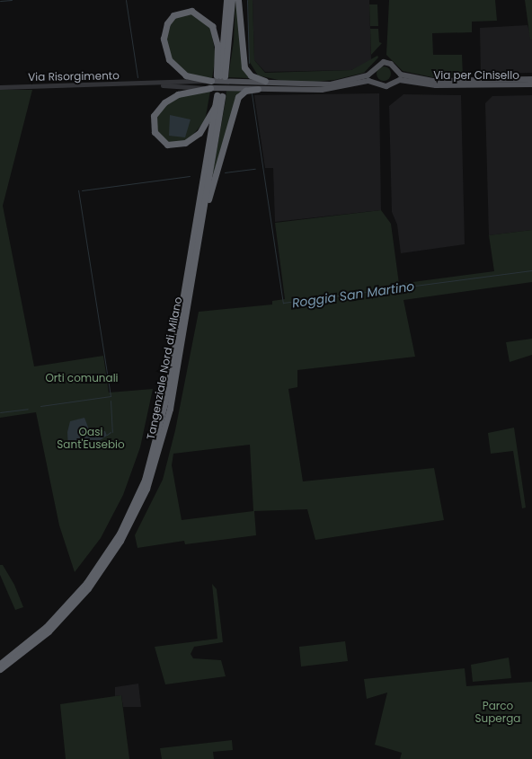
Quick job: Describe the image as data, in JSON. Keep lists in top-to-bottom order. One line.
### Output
{"streets":{"highway":["Tangenziale Nord di Milano"],"main road":["Via per Cinisello","Via Risorgimento"]},"crossings":[["Via per Cinisello","Via Risorgimento"]],"water":["Roggia San Martino"],"parks":["Orti comunali","Oasi Sant'Eusebio","Parco Superga"]}
